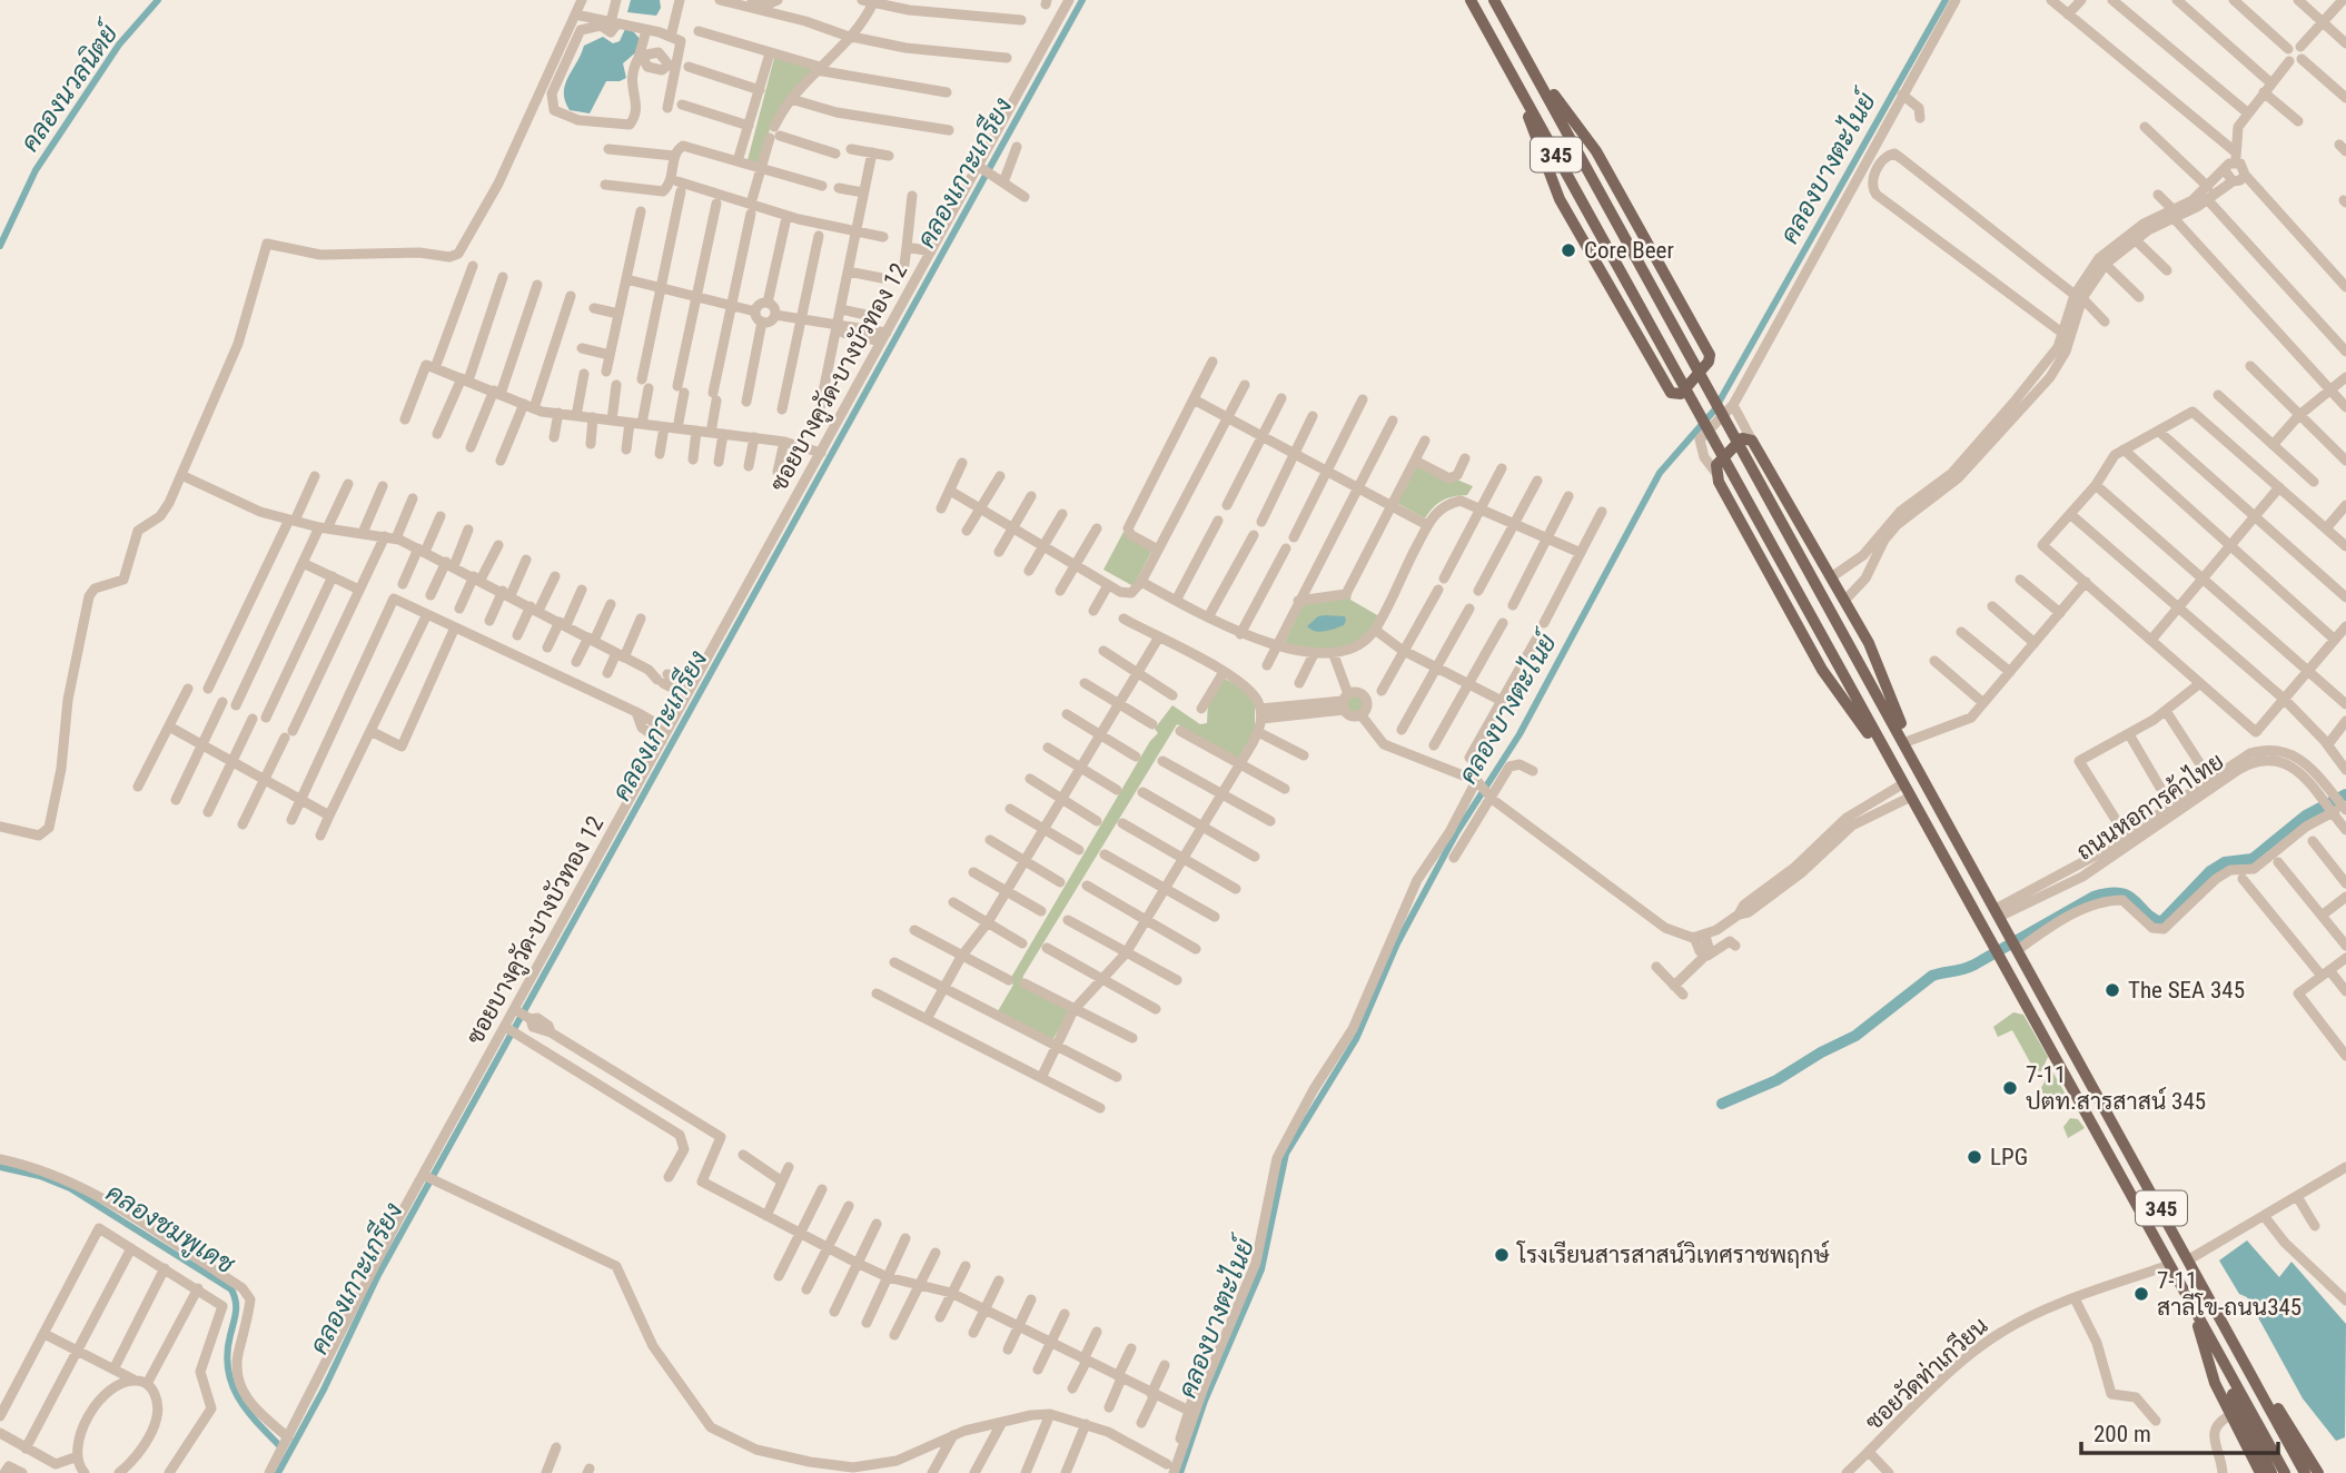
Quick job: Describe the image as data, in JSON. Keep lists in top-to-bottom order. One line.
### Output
{"streets":{"main road":["345"],"street":["ซอยบางคูวัด-บางบัวทอง 12","ถนนหอการค้าไทย","ซอยวัดท่าเกวียน"]},"crossings":[["345","ถนนหอการค้าไทย"],["345","ซอยวัดท่าเกวียน"]],"water":["คลองนวลนิตย์","คลองบางตะไนย์","คลองเกาะเกรียง","คลองชมพูเดช"],"places":["Core Beer","The SEA 345","7-11 ปตท.สารสาสน์ 345","LPG","โรงเรียนสารสาสน์วิเทศราชพฤกษ์","7-11 สาลีโข-ถนน345"],"scale_bar":"200 m"}
